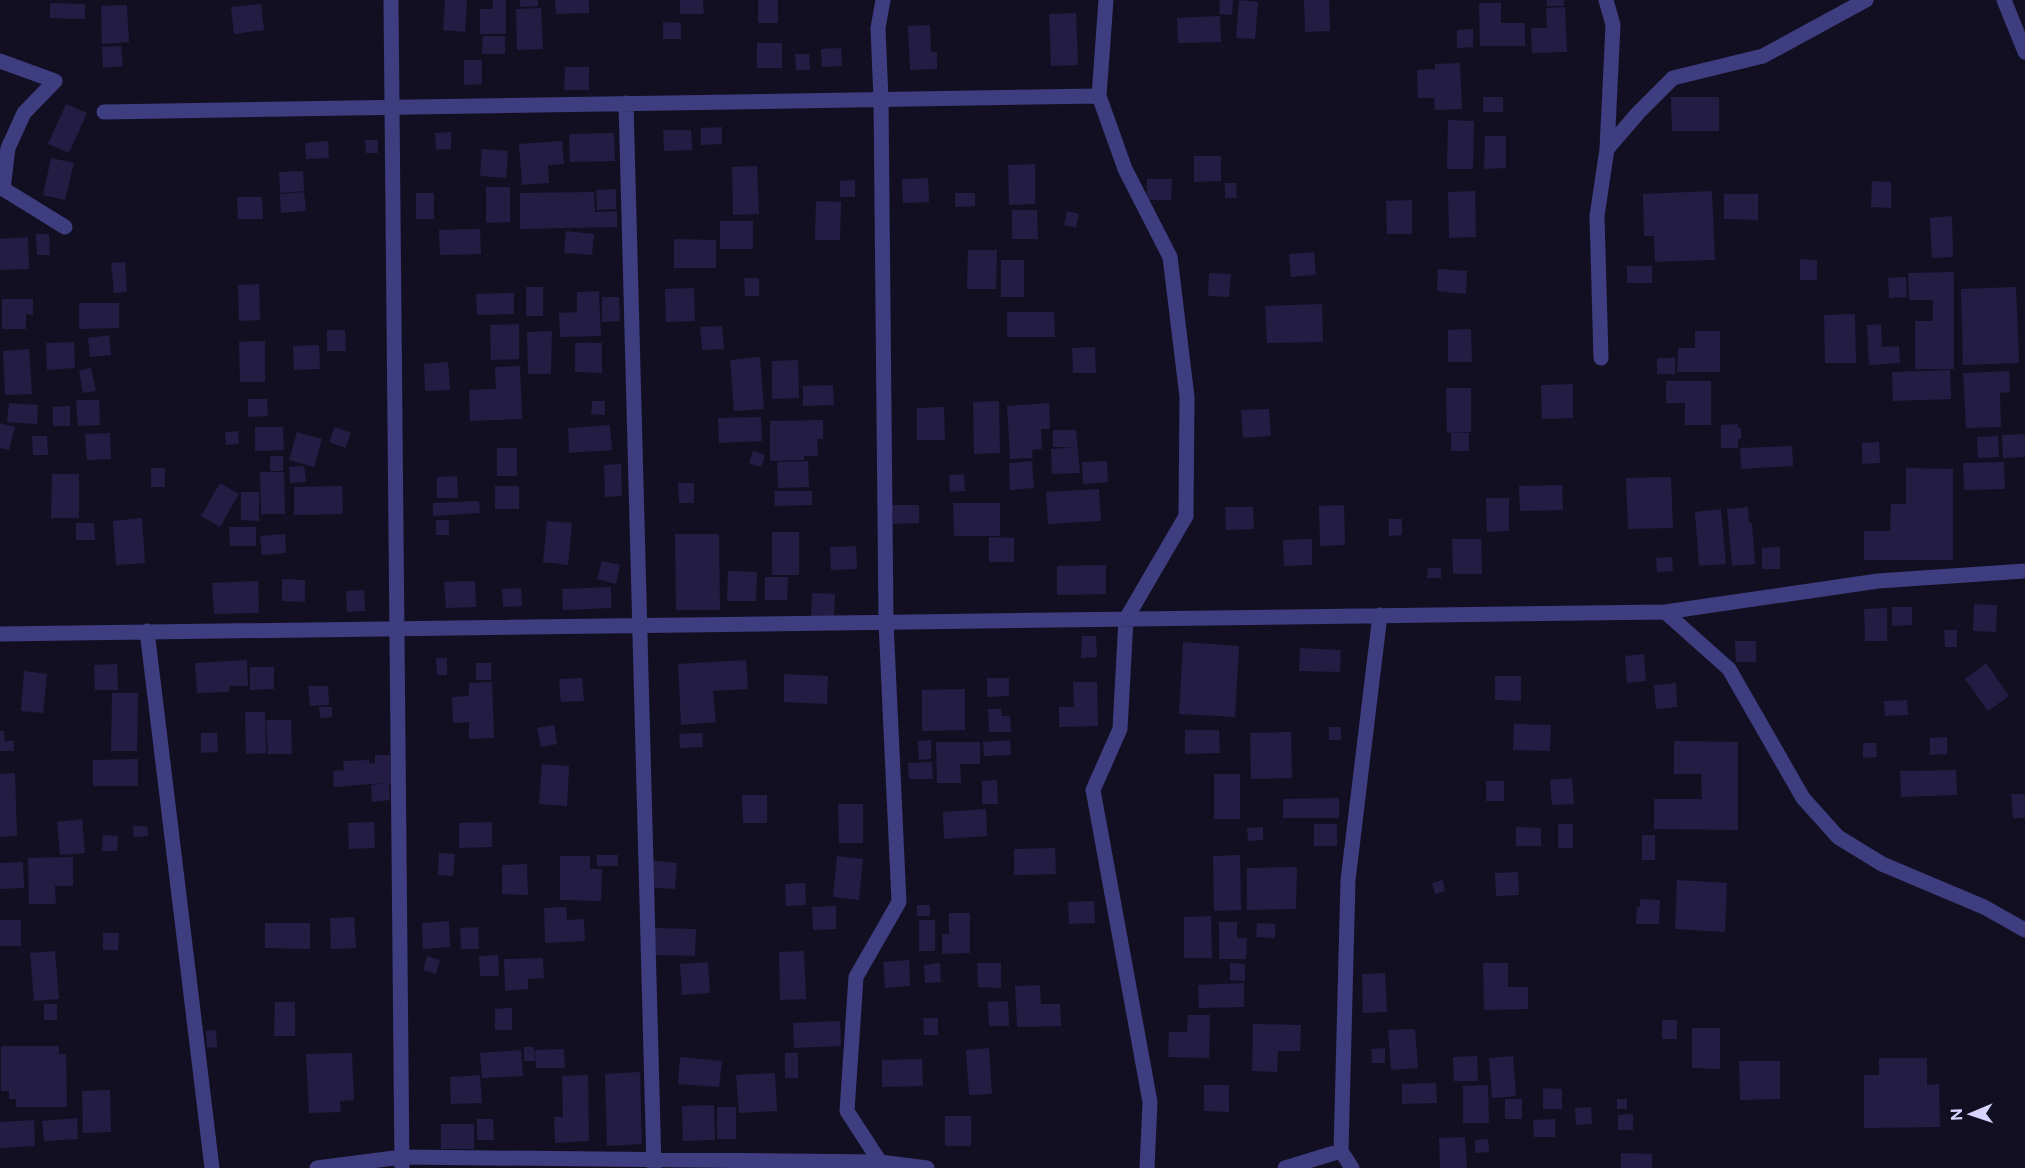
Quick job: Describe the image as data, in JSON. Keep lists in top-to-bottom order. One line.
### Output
{"north":"left"}
